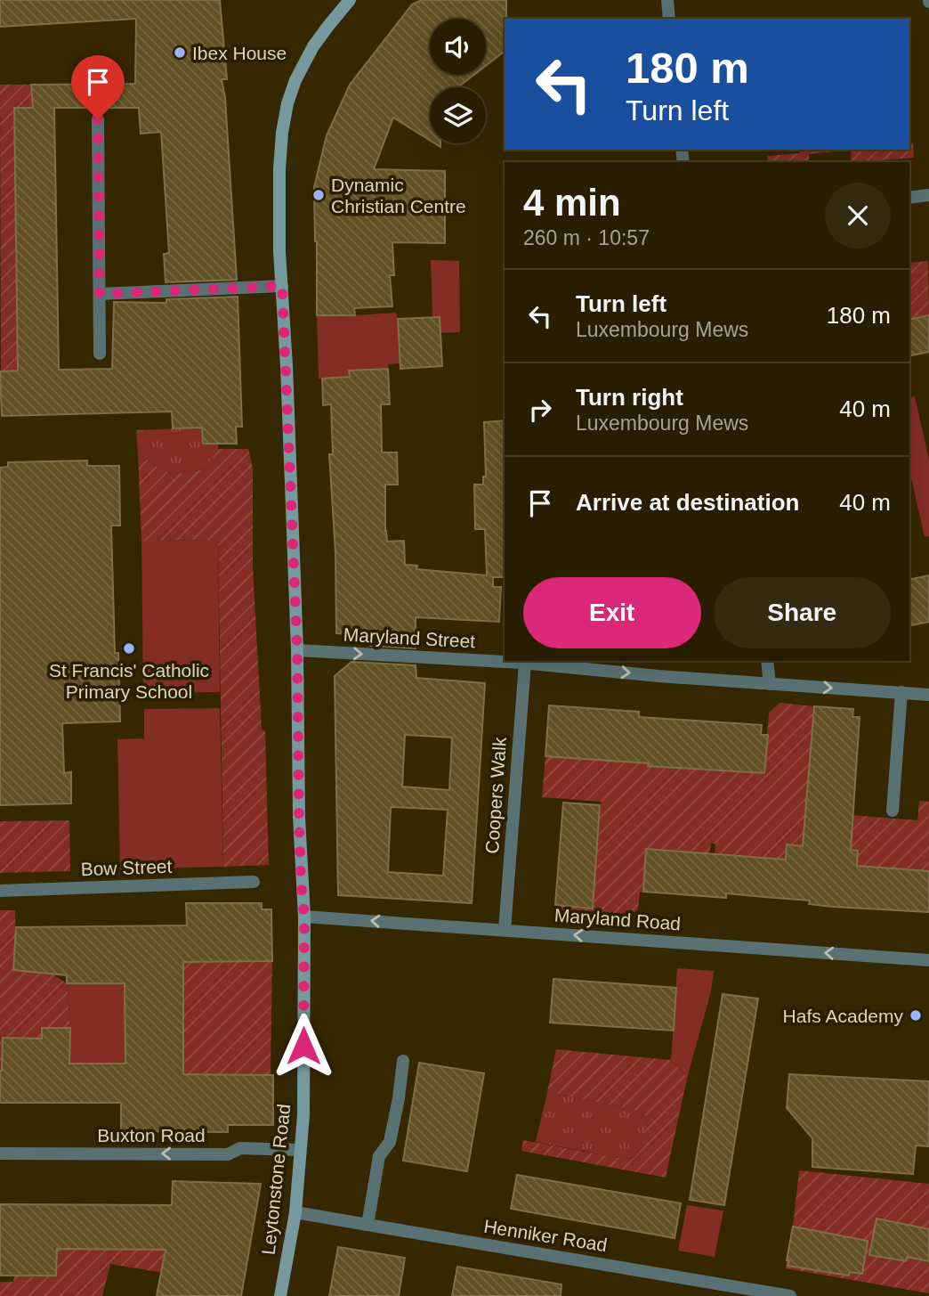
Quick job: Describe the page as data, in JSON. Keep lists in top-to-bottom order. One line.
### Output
{"streets":{"street":["Maryland Street","Coopers Walk","Bow Street","Maryland Road","Buxton Road","Leytonstone Road","Henniker Road"]},"crossings":[["Maryland Street","Coopers Walk"],["Maryland Street","Leytonstone Road"],["Coopers Walk","Maryland Road"],["Maryland Road","Leytonstone Road"],["Buxton Road","Leytonstone Road"],["Leytonstone Road","Henniker Road"]],"one_way":["Maryland Street","Maryland Road","Buxton Road"],"places":["Ibex House","Dynamic Christian Centre","St Francis' Catholic Primary School","Hafs Academy"],"page":{"turn":["180 m","Turn left"],"heading":["4 min","260 m · 10:57"],"list":[{"name":"Turn left","note":"Luxembourg Mews","value":"180 m"},{"name":"Turn right","note":"Luxembourg Mews","value":"40 m"},{"name":"Arrive at destination","value":"40 m"}],"buttons":["Exit","Share"]}}
